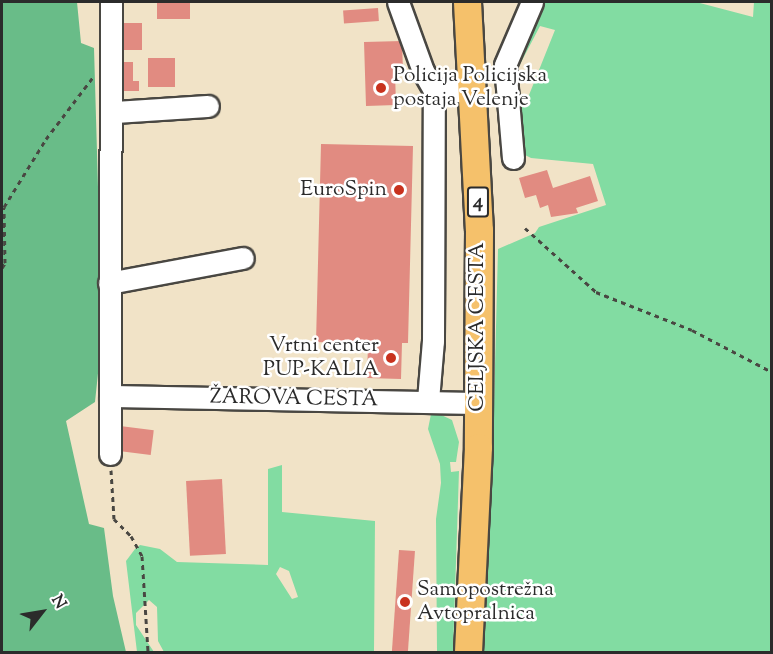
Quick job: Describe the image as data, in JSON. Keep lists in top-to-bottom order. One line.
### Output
{"streets":{"main road":["4","CELJSKA CESTA"],"street":["ŽAROVA CESTA"]},"crossings":[["CELJSKA CESTA","ŽAROVA CESTA"]],"places":["Policija Policijska postaja Velenje","EuroSpin","Vrtni center PUP-KALIA","Samopostrežna Avtopralnica"],"north":"top right"}
